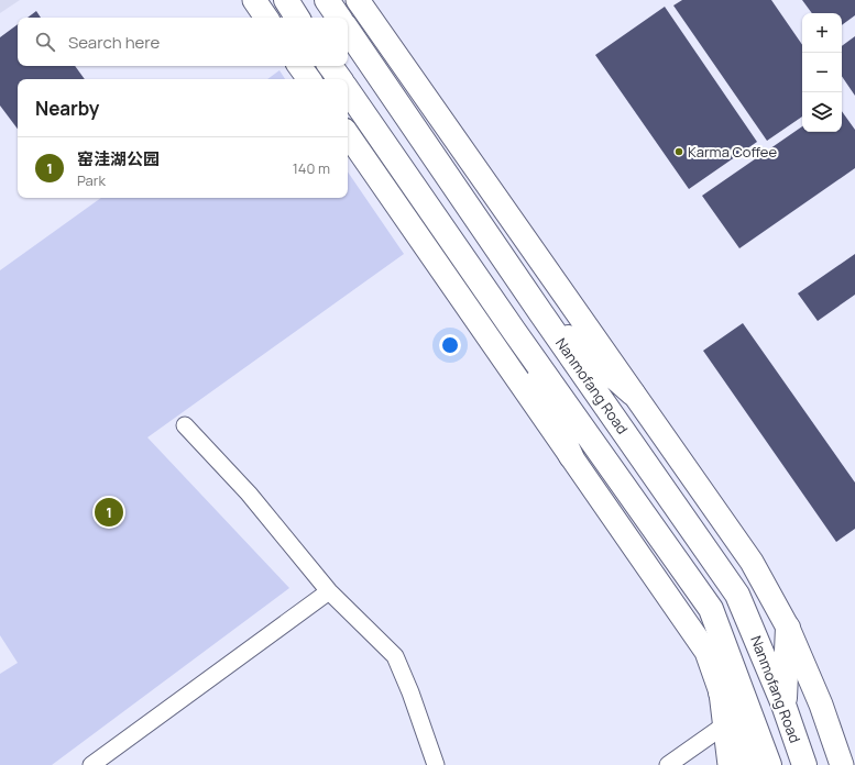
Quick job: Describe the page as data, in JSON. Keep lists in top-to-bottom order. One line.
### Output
{"streets":{"main road":["Nanmofang Road"]},"places":["Karma Coffee"],"page":{"map_buttons":["+","−"],"search":"Search here","heading":"Nearby","list":[{"mark":"1","name":"窑洼湖公园","note":"Park","value":"140 m"}],"pins":"1"}}
